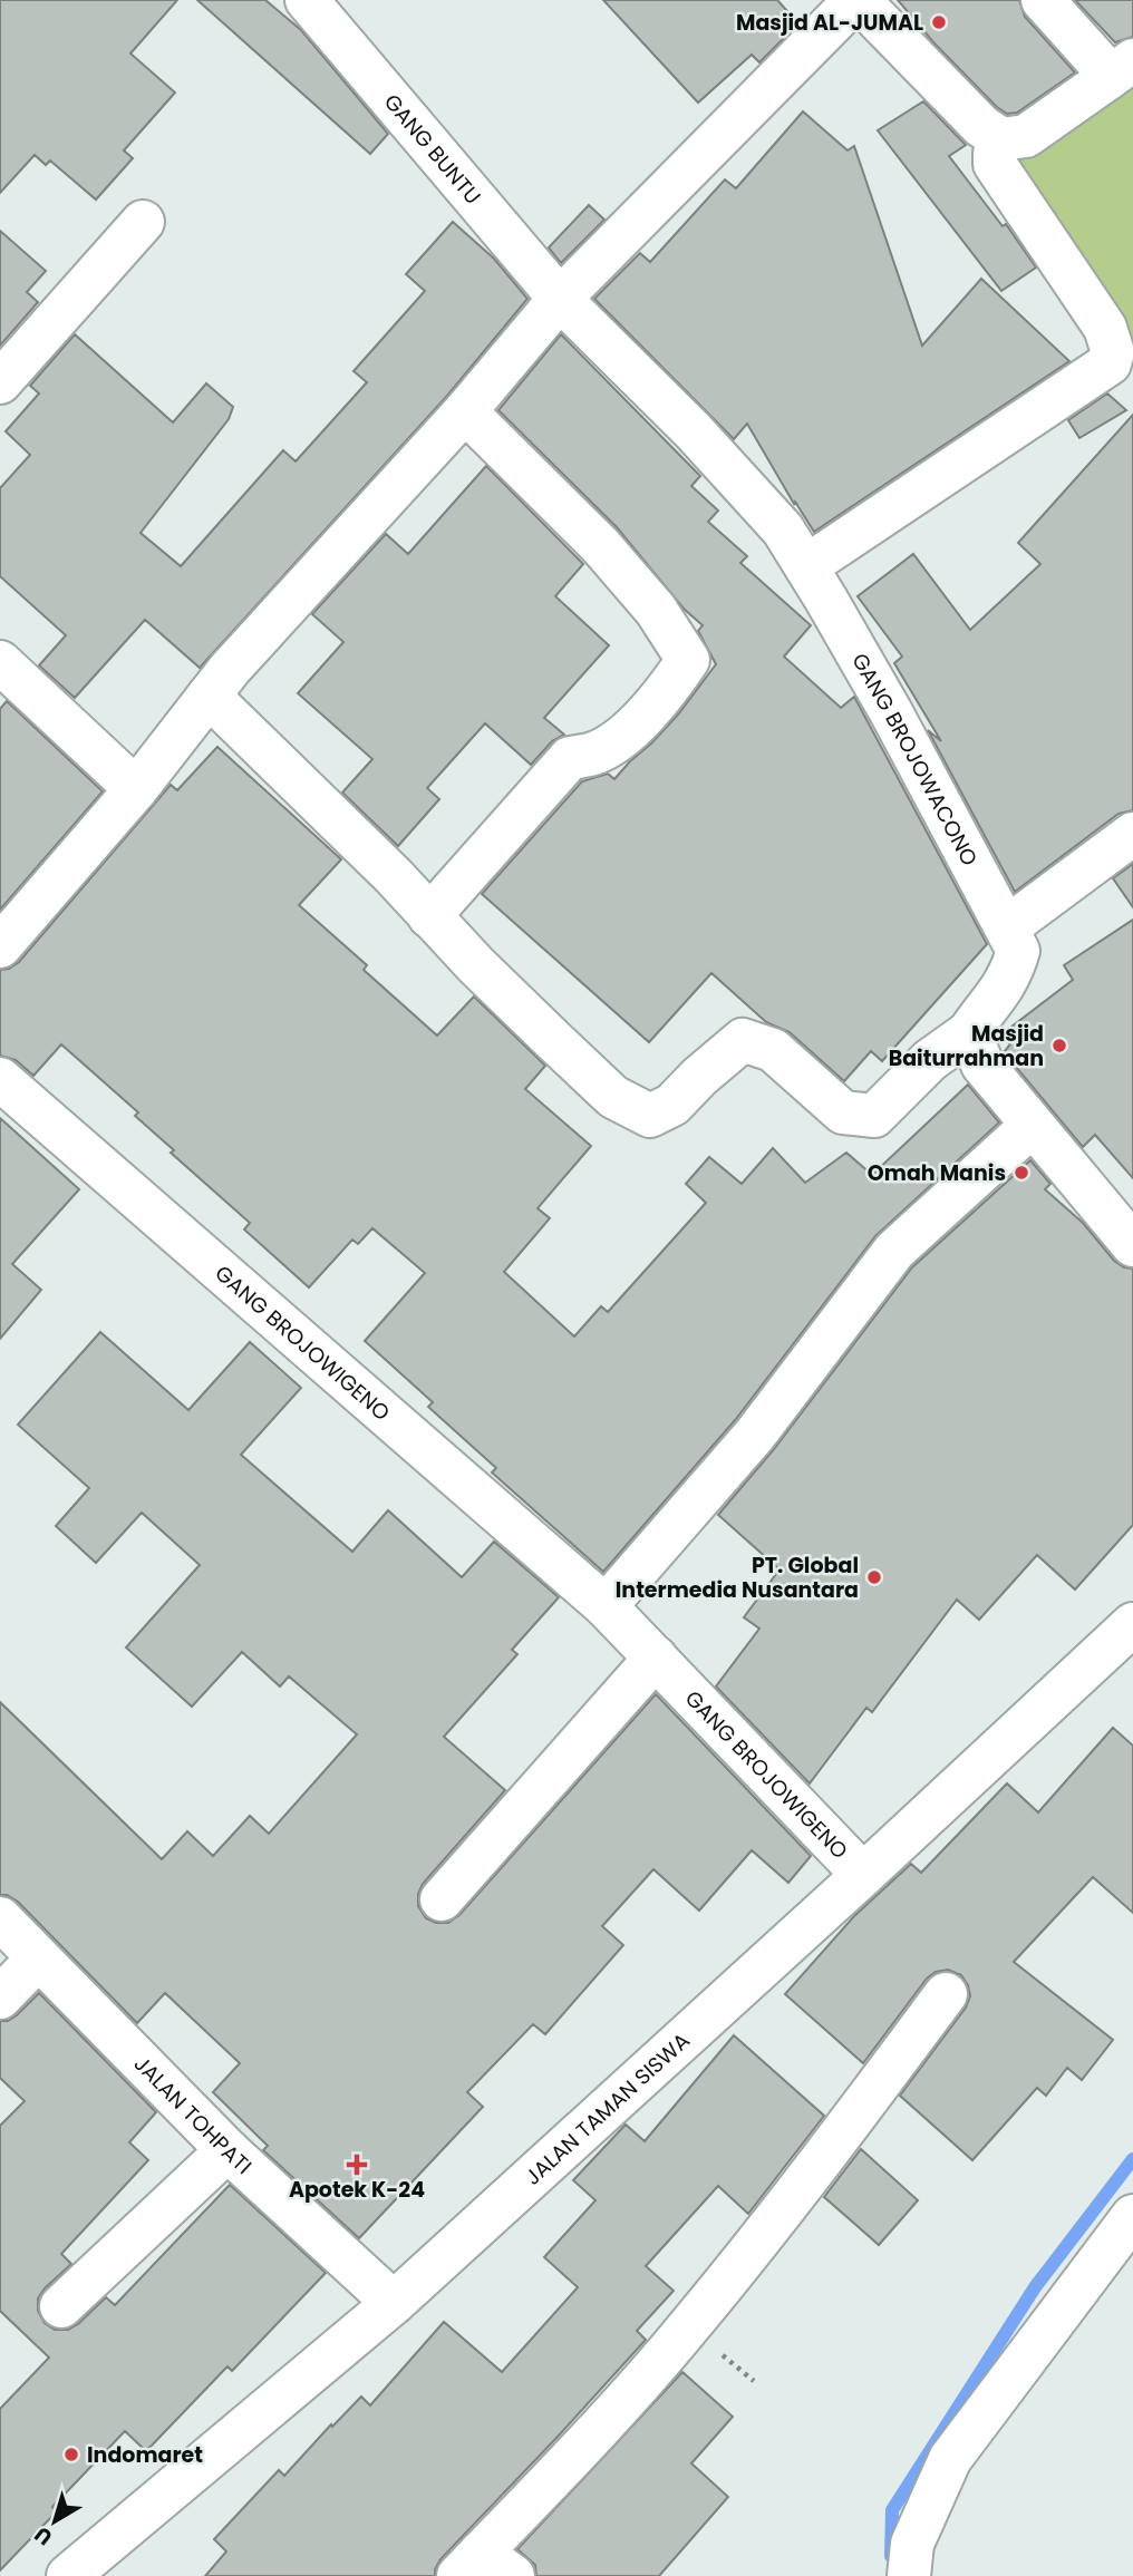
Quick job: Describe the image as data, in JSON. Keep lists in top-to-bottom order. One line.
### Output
{"streets":{"street":["GANG BUNTU","GANG BROJOWACONO","GANG BROJOWIGENO","JALAN TAMAN SISWA","JALAN TOHPATI"]},"crossings":[["GANG BUNTU","GANG BROJOWACONO"],["GANG BROJOWIGENO","JALAN TAMAN SISWA"],["JALAN TAMAN SISWA","JALAN TOHPATI"]],"places":{"other":["Masjid AL-JUMAL","Masjid Baiturrahman","Omah Manis","PT. Global Intermedia Nusantara","Indomaret"],"health":["Apotek K-24"]},"north":"bottom left"}
